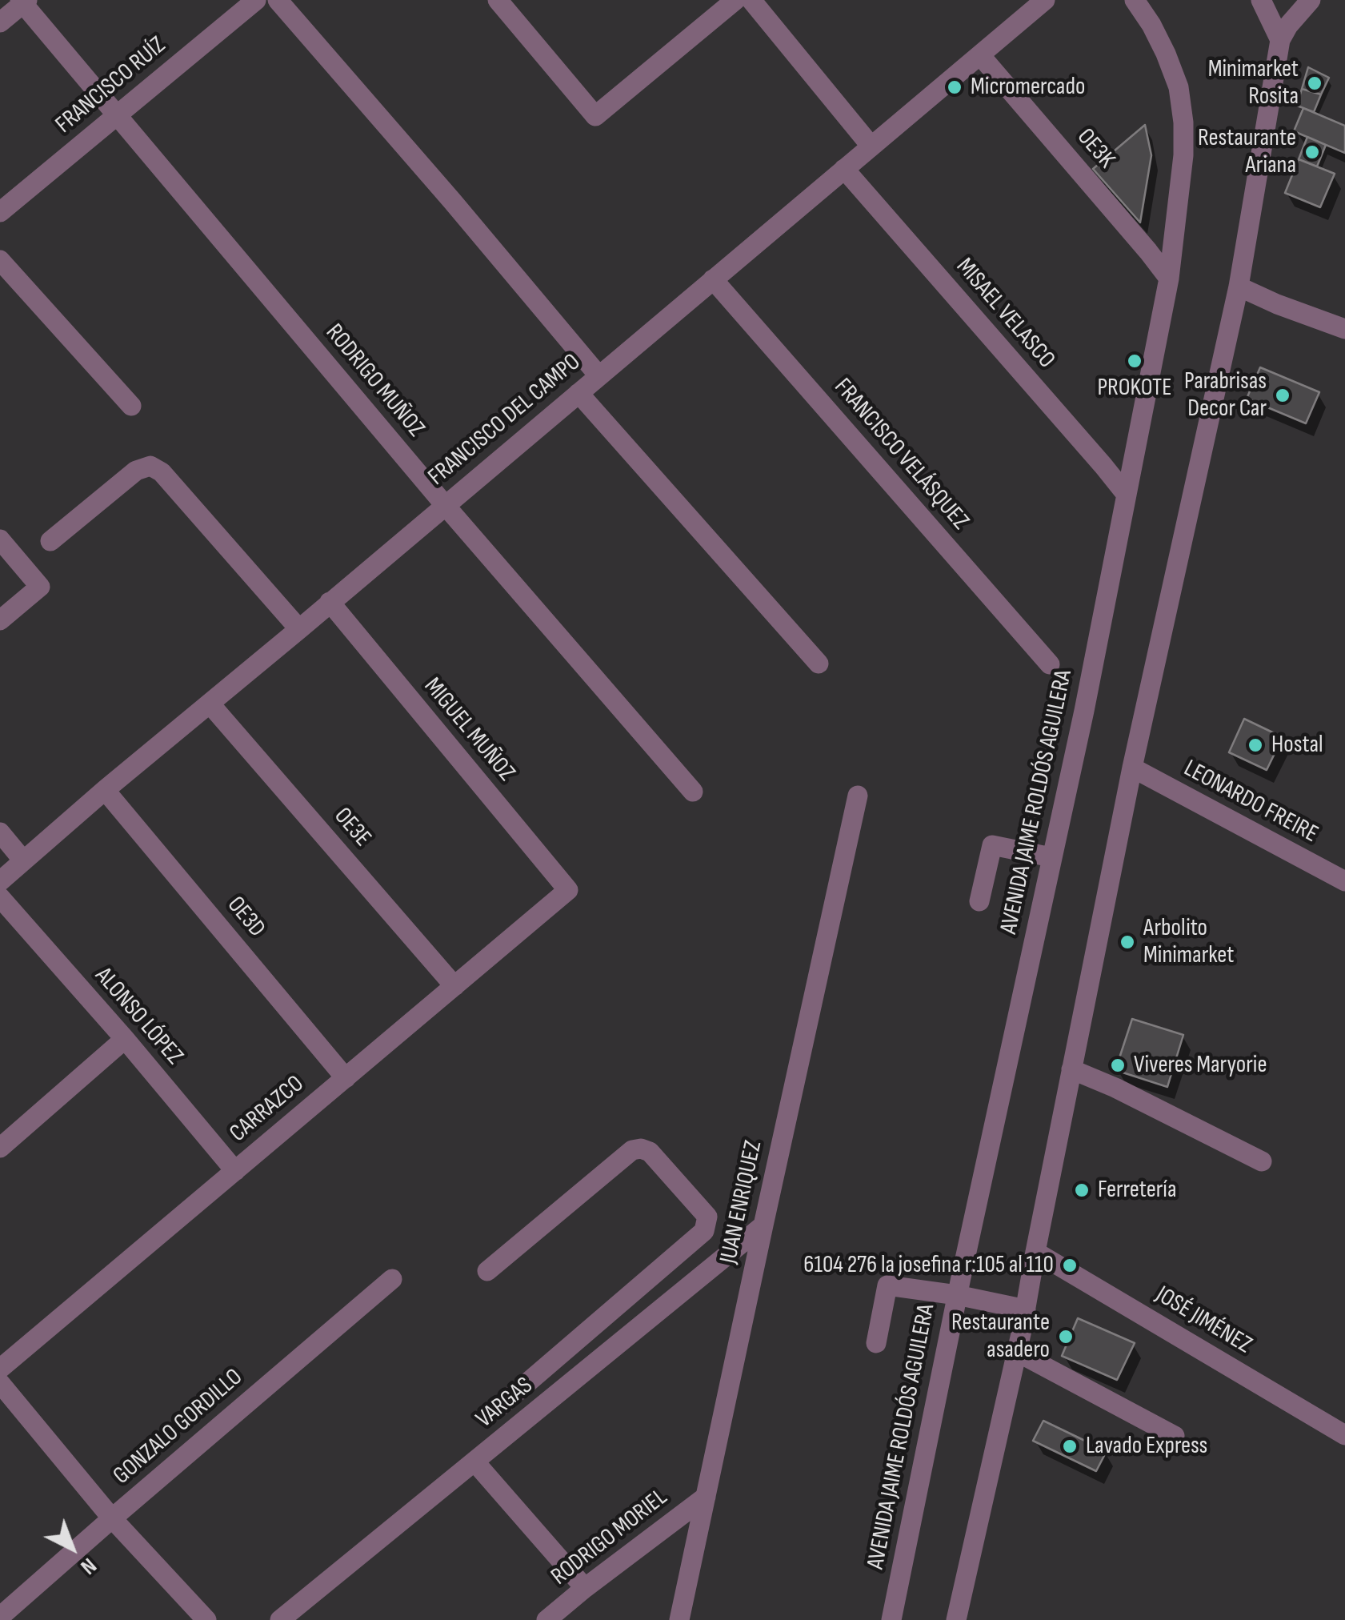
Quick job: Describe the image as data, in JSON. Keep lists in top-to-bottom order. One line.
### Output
{"streets":{"street":["FRANCISCO RUÍZ","OE3K","MISAEL VELASCO","RODRIGO MUÑOZ","FRANCISCO DEL CAMPO","FRANCISCO VELÁSQUEZ","MIGUEL MUÑOZ","AVENIDA JAIME ROLDÓS AGUILERA","LEONARDO FREIRE","OE3E","OE3D","ALONSO LÓPEZ","CARRAZCO","JUAN ENRIQUEZ","JOSÉ JIMÉNEZ","VARGAS","GONZALO GORDILLO","RODRIGO MORIEL"]},"crossings":[["FRANCISCO RUÍZ","RODRIGO MUÑOZ"],["OE3K","FRANCISCO DEL CAMPO"],["OE3K","AVENIDA JAIME ROLDÓS AGUILERA"],["MISAEL VELASCO","FRANCISCO DEL CAMPO"],["MISAEL VELASCO","AVENIDA JAIME ROLDÓS AGUILERA"],["RODRIGO MUÑOZ","FRANCISCO DEL CAMPO"],["FRANCISCO DEL CAMPO","FRANCISCO VELÁSQUEZ"],["FRANCISCO DEL CAMPO","MIGUEL MUÑOZ"],["FRANCISCO DEL CAMPO","OE3E"],["FRANCISCO DEL CAMPO","OE3D"],["MIGUEL MUÑOZ","CARRAZCO"],["OE3E","CARRAZCO"],["OE3D","CARRAZCO"],["ALONSO LÓPEZ","CARRAZCO"],["JUAN ENRIQUEZ","VARGAS"],["JUAN ENRIQUEZ","RODRIGO MORIEL"]],"places":["Minimarket Rosita","Micromercado","Restaurante Ariana","PROKOTE","Parabrisas Decor Car","Hostal","Arbolito Minimarket","Viveres Maryorie","Ferretería","6104 276 la josefina r:105 al 110","Restaurante asadero","Lavado Express"],"north":"bottom right"}
